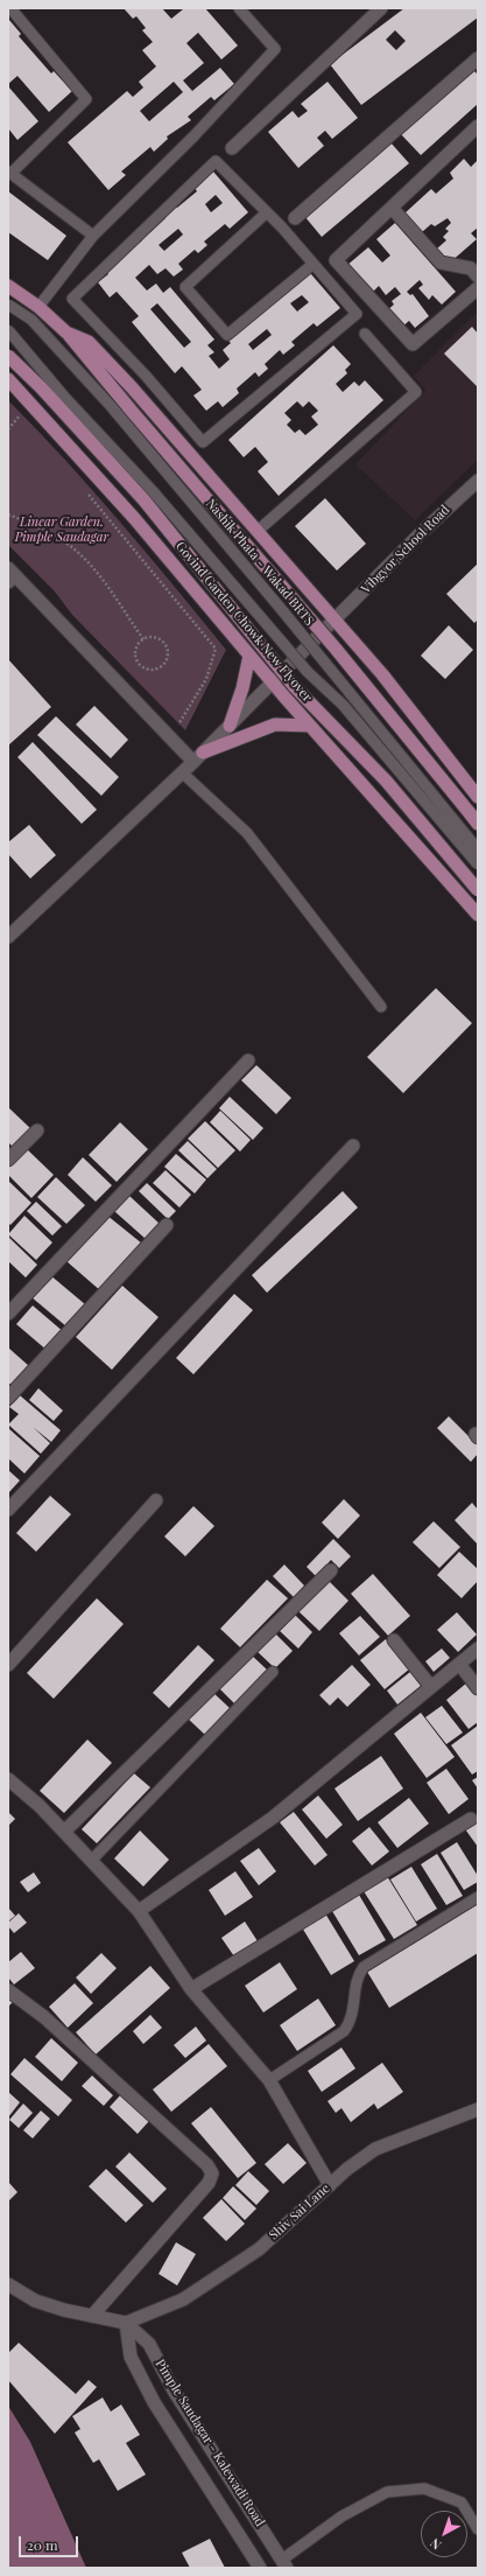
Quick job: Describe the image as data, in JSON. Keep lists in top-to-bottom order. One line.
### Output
{"streets":{"main road":["Govind Garden Chowk New Flyover"],"street":["Vibgyor School Road","Shiv Sai Lane","Pimple Saudagar - Kalewadi Road"],"lane":["Nashik Phata - Wakad BRTS"]},"crossings":[["Shiv Sai Lane","Pimple Saudagar - Kalewadi Road"]],"parks":["Linear Garden, Pimple Saudagar"],"scale_bar":"20 m","north":"bottom left"}
